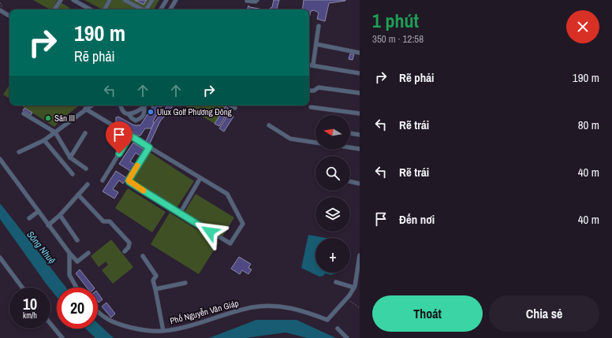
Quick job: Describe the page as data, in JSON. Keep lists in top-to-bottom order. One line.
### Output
{"streets":{"street":["Phố Nguyễn Văn Giáp"]},"water":["Sông Nhuệ"],"places":["Ulux Golf Phương Đông","Sân III"],"north":"left","page":{"heading":["1 phút","350 m · 12:58"],"turn":["190 m","Rẽ phải"],"list":[{"name":"Rẽ phải","value":"190 m"},{"name":"Rẽ trái","value":"80 m"},{"name":"Rẽ trái","value":"40 m"},{"name":"Đến nơi","value":"40 m"}],"map_buttons":"+","speed":"10 km/h","limit":"20","buttons":["Thoát","Chia sẻ"]}}
